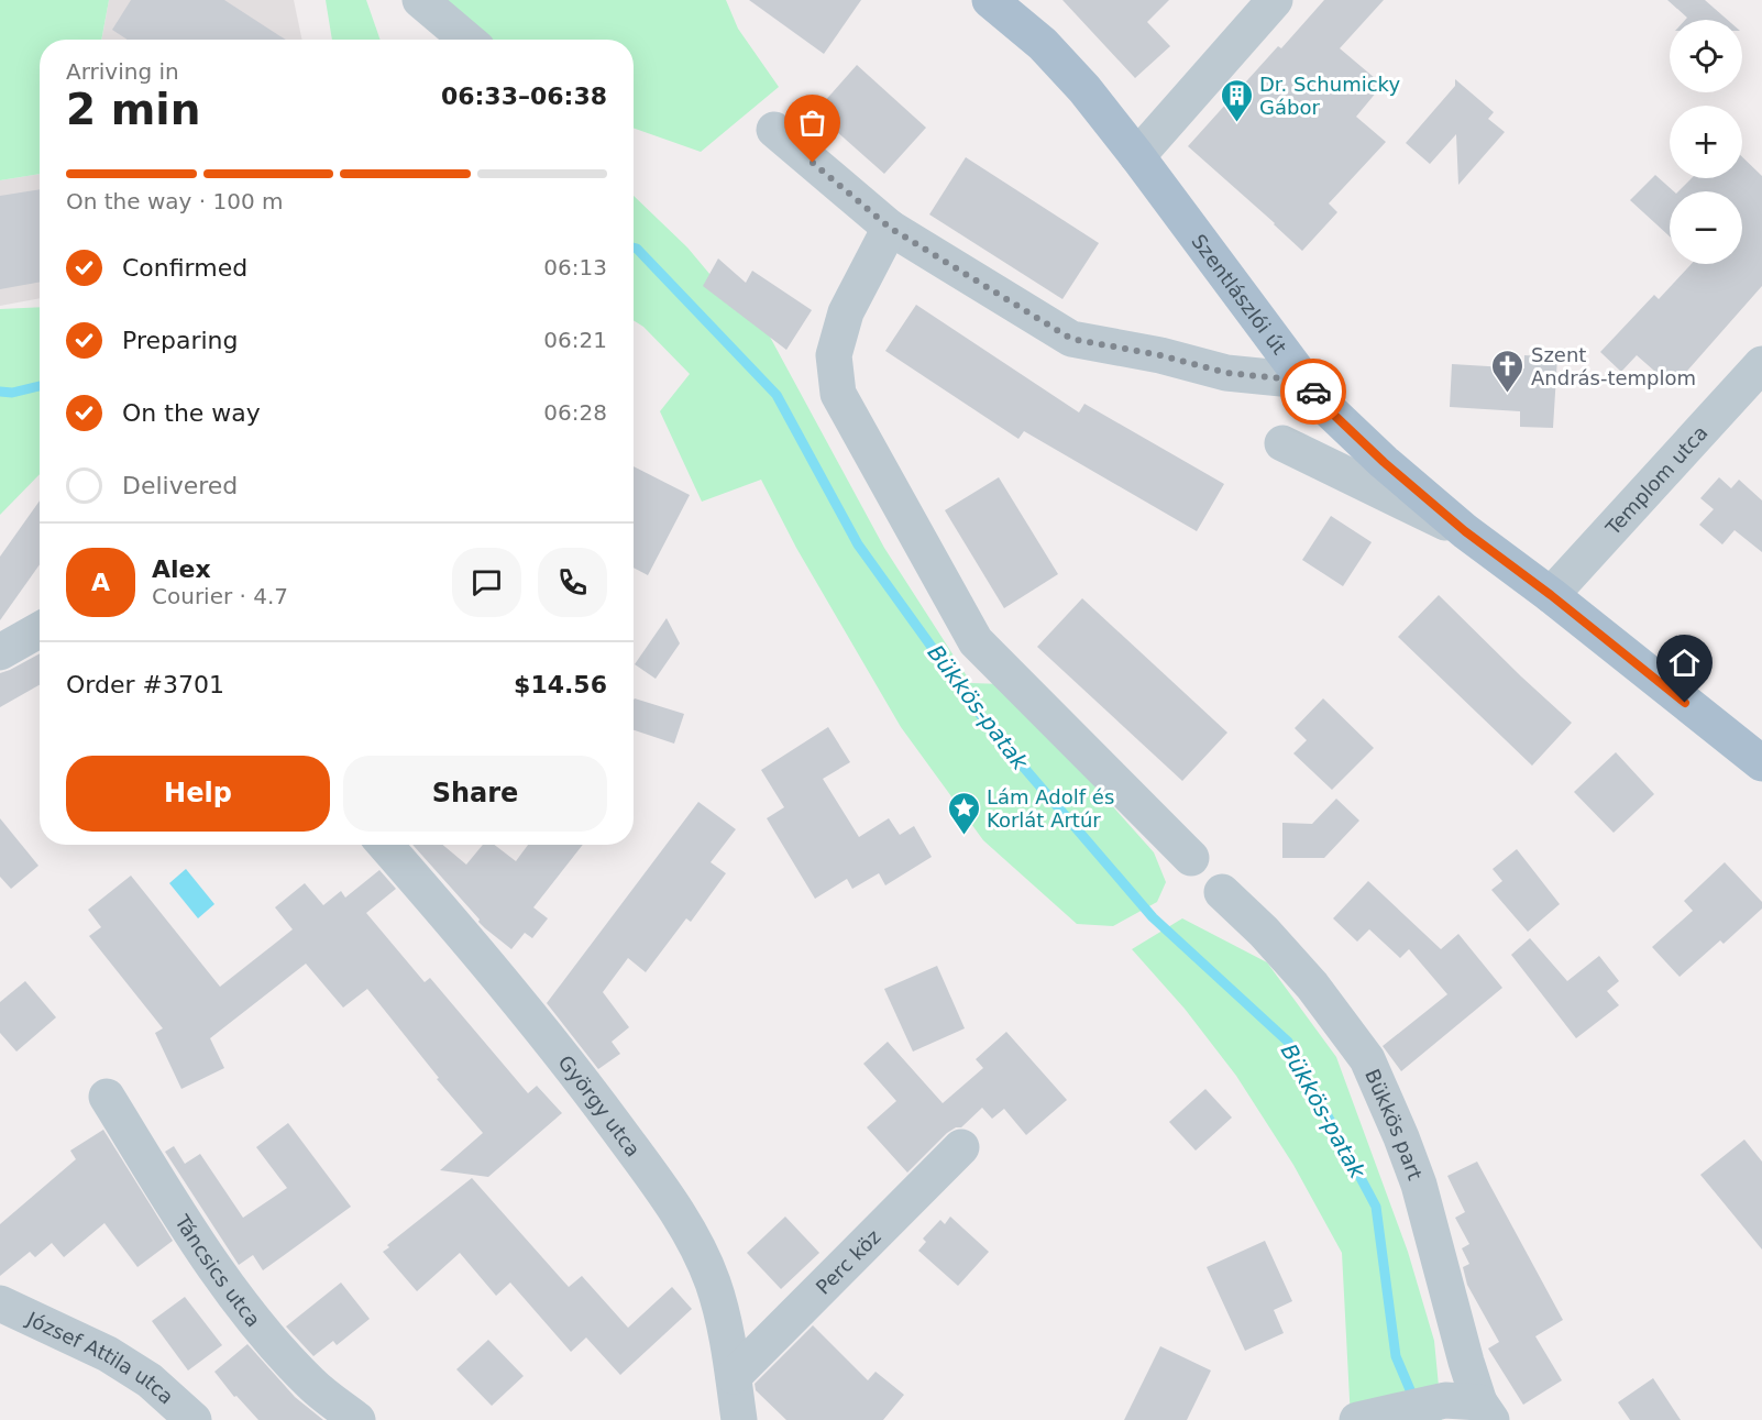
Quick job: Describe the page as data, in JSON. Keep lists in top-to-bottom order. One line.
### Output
{"streets":{"main road":["Szentlászlói út"],"street":["Templom utca","György utca","Bükkös part","Perc köz","Táncsics utca","József Attila utca"]},"crossings":[["Szentlászlói út","Templom utca"],["György utca","Perc köz"]],"water":["Bükkös-patak"],"places":{"building":["Dr. Schumicky Gábor"],"church":["Szent András-templom"],"place":["Lám Adolf és Korlát Artúr"]},"page":{"map_buttons":["+","−"],"heading":["2 min","Arriving in","06:33–06:38"],"panel":["Alex","Courier · 4.7","Order #3701","$14.56"],"bar":"On the way · 100 m","list":[["Confirmed","06:13"],["Preparing","06:21"],["On the way","06:28"],"Delivered"],"round":"A","buttons":["Help","Share"]}}
